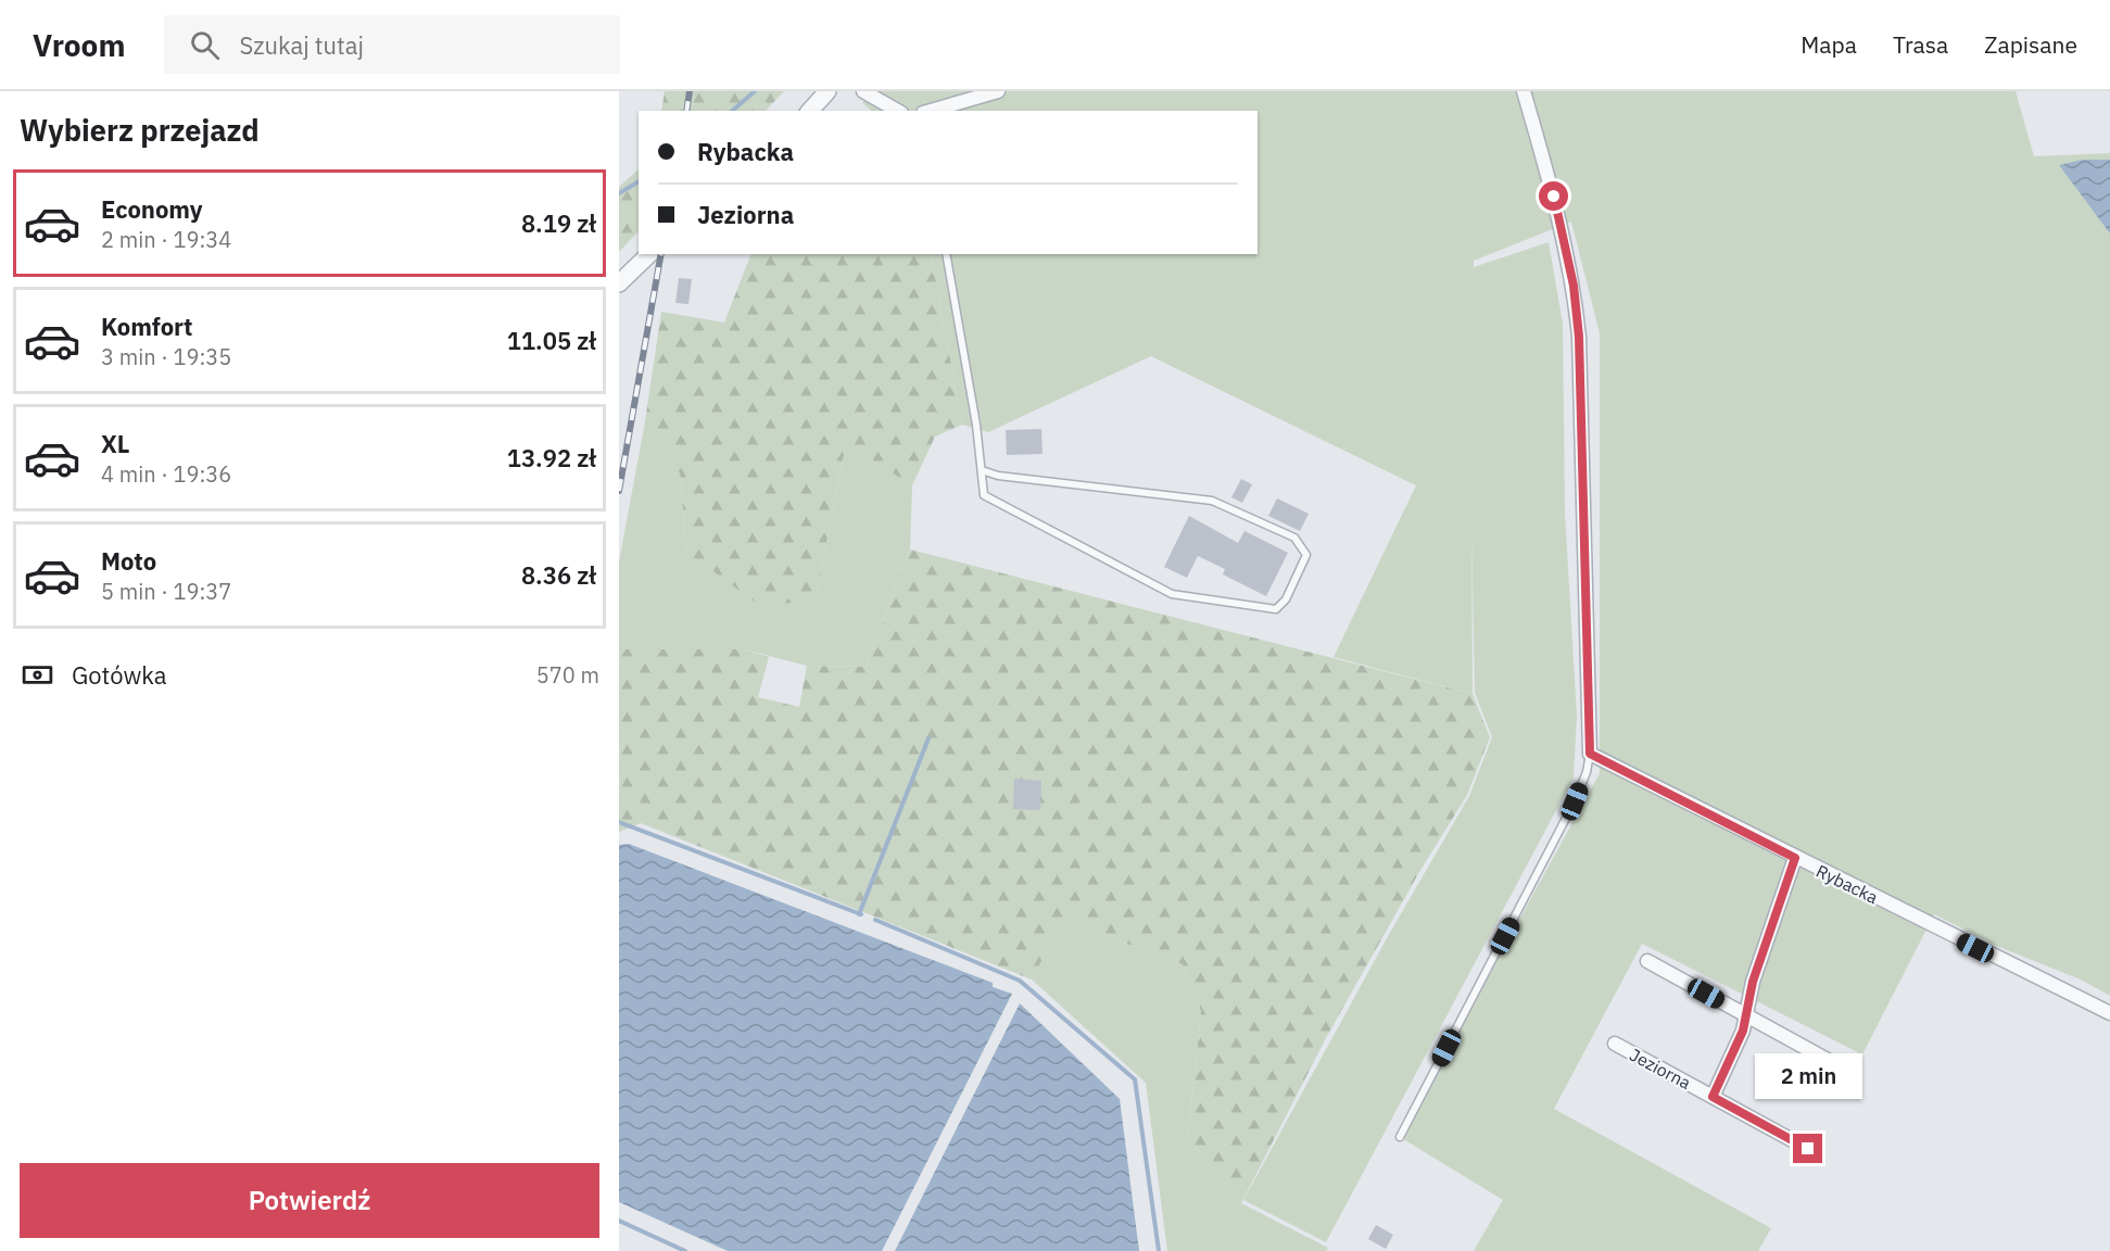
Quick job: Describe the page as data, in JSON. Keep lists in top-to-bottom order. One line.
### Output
{"streets":{"street":["Rybacka","Jeziorna"]},"page":{"header":"Vroom","search":"Szukaj tutaj","nav":["Mapa","Trasa","Zapisane"],"heading":"Wybierz przejazd","banner":["Rybacka","Jeziorna"],"list":[{"name":"Economy","note":"2 min · 19:34","value":"8.19 zł"},{"name":"Komfort","note":"3 min · 19:35","value":"11.05 zł"},{"name":"XL","note":"4 min · 19:36","value":"13.92 zł"},{"name":"Moto","note":"5 min · 19:37","value":"8.36 zł"}],"pay":["Gotówka","570 m"],"bubble":"2 min","buttons":"Potwierdź"}}
